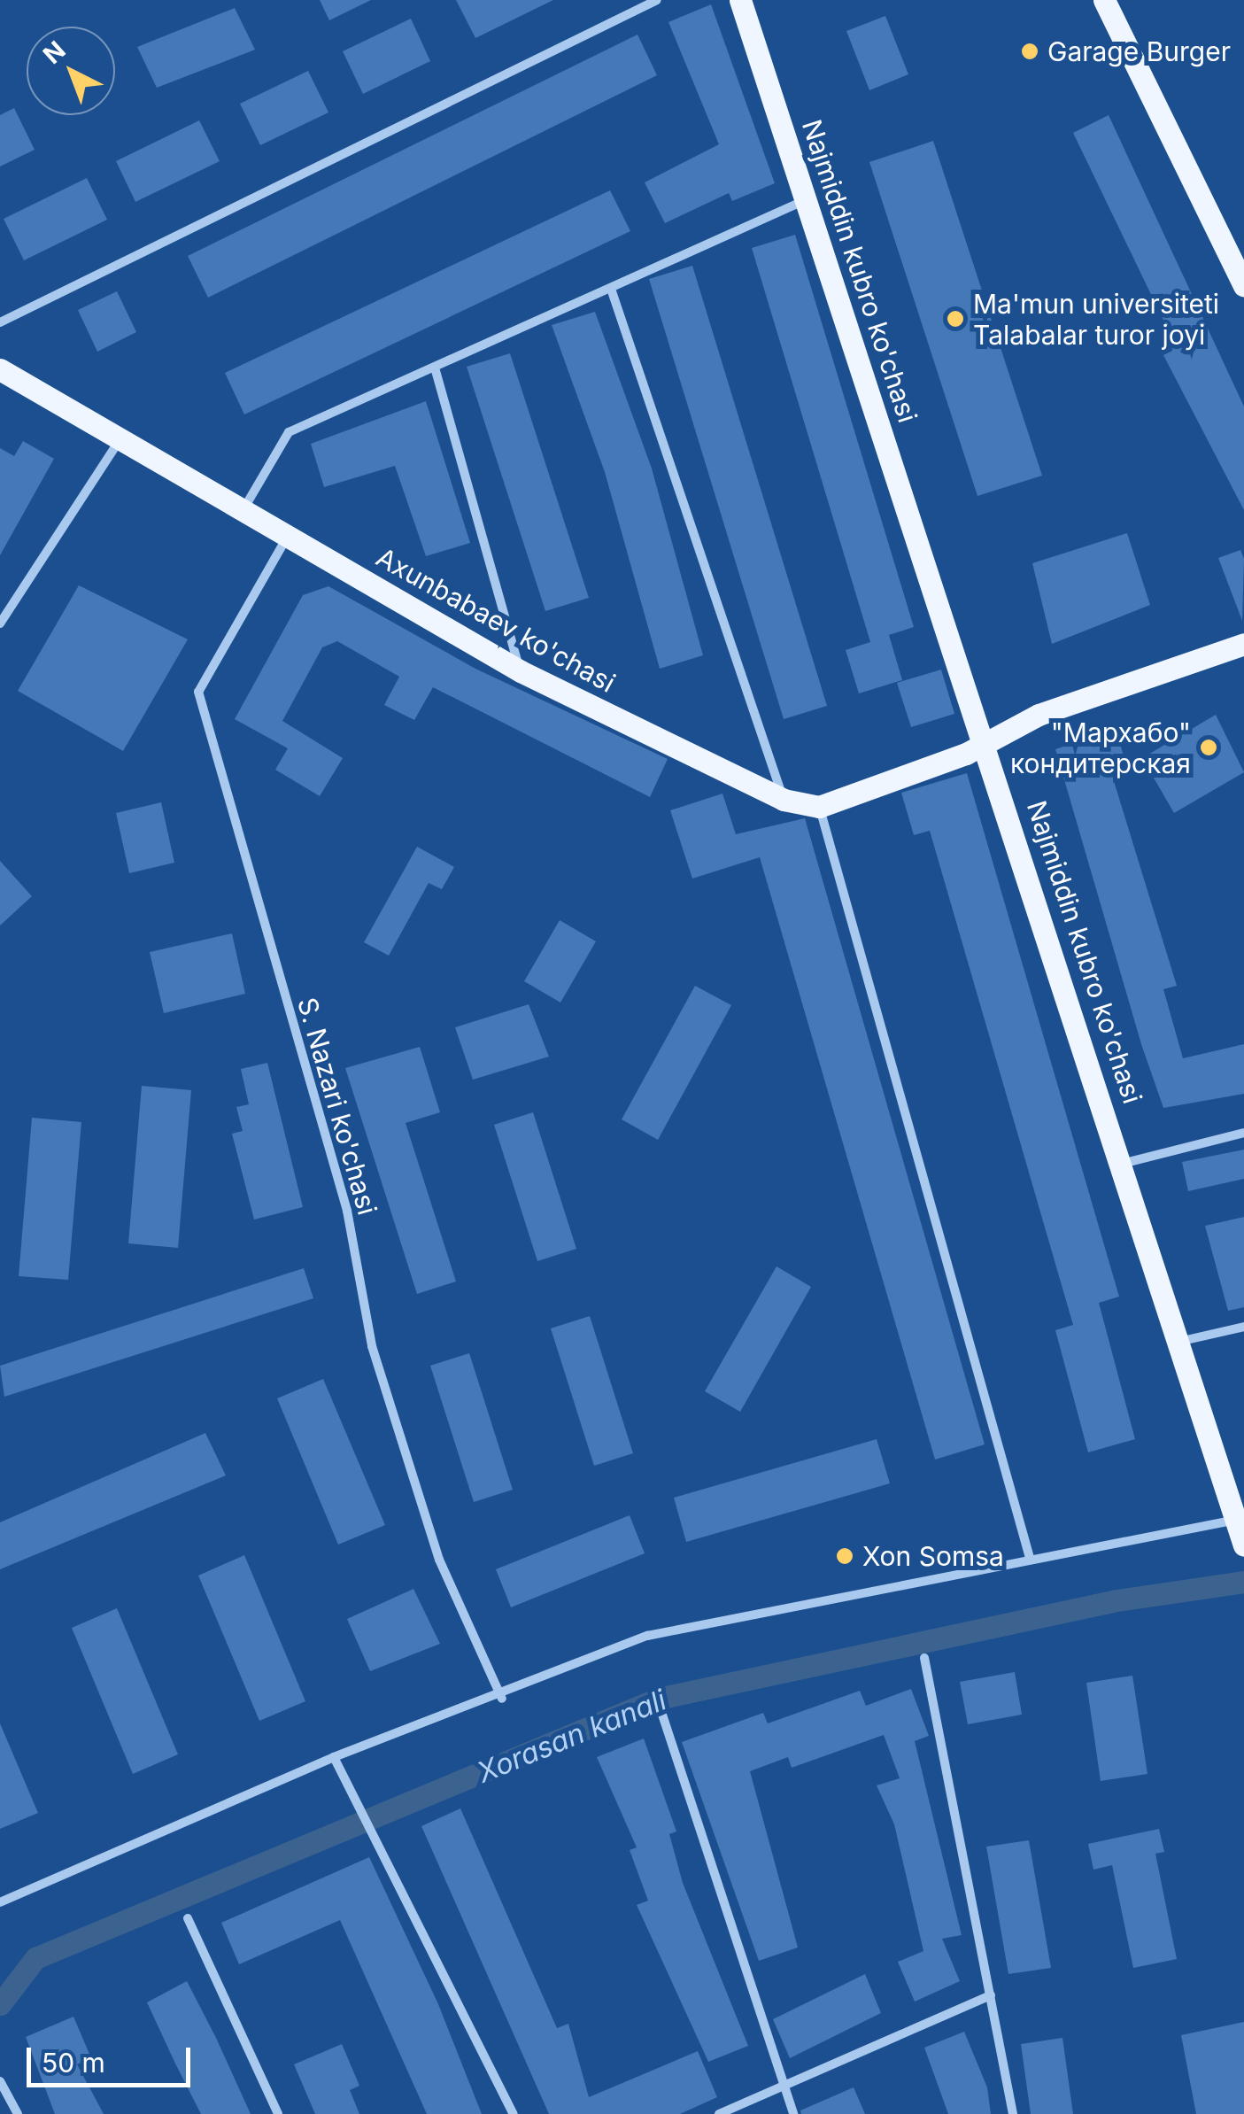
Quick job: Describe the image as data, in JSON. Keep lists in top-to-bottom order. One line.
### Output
{"streets":{"main road":["Najmiddin kubro ko'chasi","Axunbabaev ko'chasi"],"street":["S. Nazari ko'chasi"]},"crossings":[["Axunbabaev ko'chasi","S. Nazari ko'chasi"]],"water":["Xorasan kanali"],"places":["Garage Burger","Ma'mun universiteti Talabalar turor joyi","\"Мархабо\" кондитерская","Xon Somsa"],"scale_bar":"50 m","north":"top left"}
